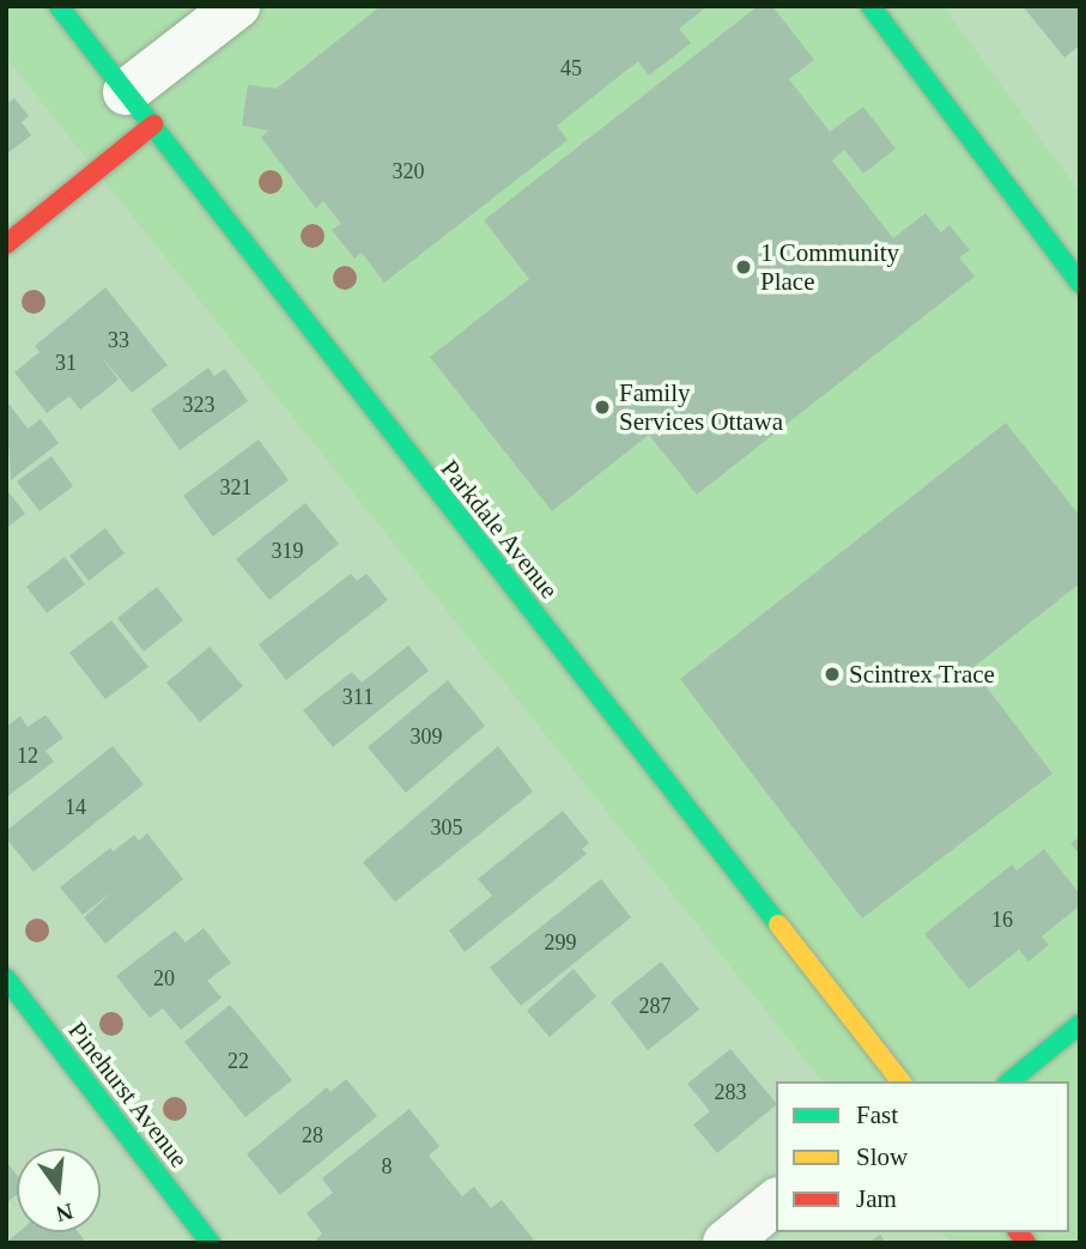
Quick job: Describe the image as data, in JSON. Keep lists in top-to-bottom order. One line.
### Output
{"streets":{"main road":["Parkdale Avenue","Pinehurst Avenue"]},"places":["1 Community Place","Family Services Ottawa","Scintrex Trace"],"house_numbers":["45","320","33","31","323","321","319","311","309","12","14","305","16","299","20","287","22","283","28","8"],"legend":["Fast","Slow","Jam"],"north":"bottom"}
